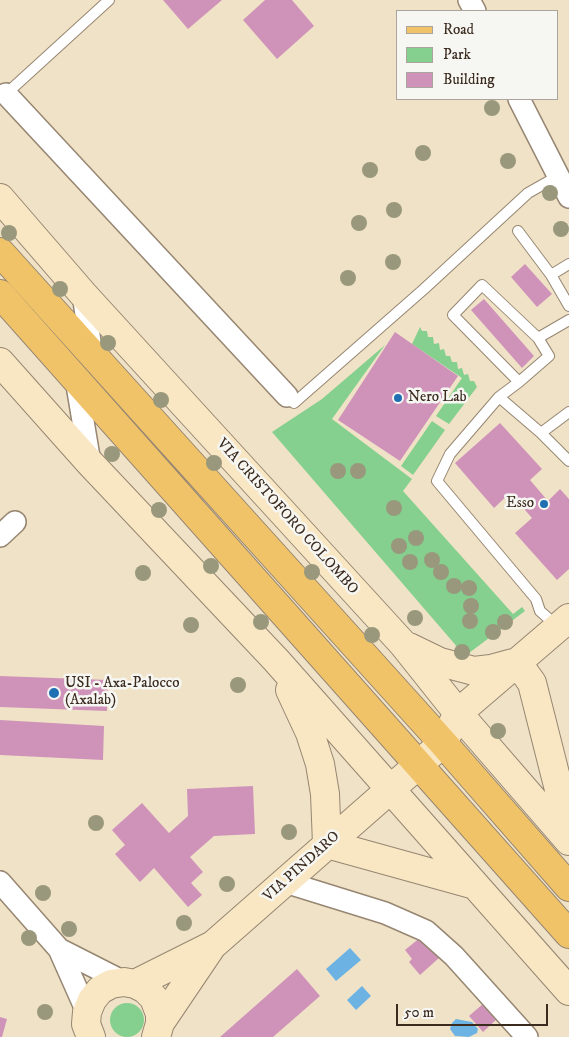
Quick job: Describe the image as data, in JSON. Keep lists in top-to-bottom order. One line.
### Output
{"streets":{"street":["VIA CRISTOFORO COLOMBO","VIA PINDARO"]},"crossings":[["VIA CRISTOFORO COLOMBO","VIA PINDARO"]],"places":["Nero Lab","Esso","USI - Axa-Palocco (Axalab)"],"legend":["Road","Park","Building"],"scale_bar":"50 m"}
